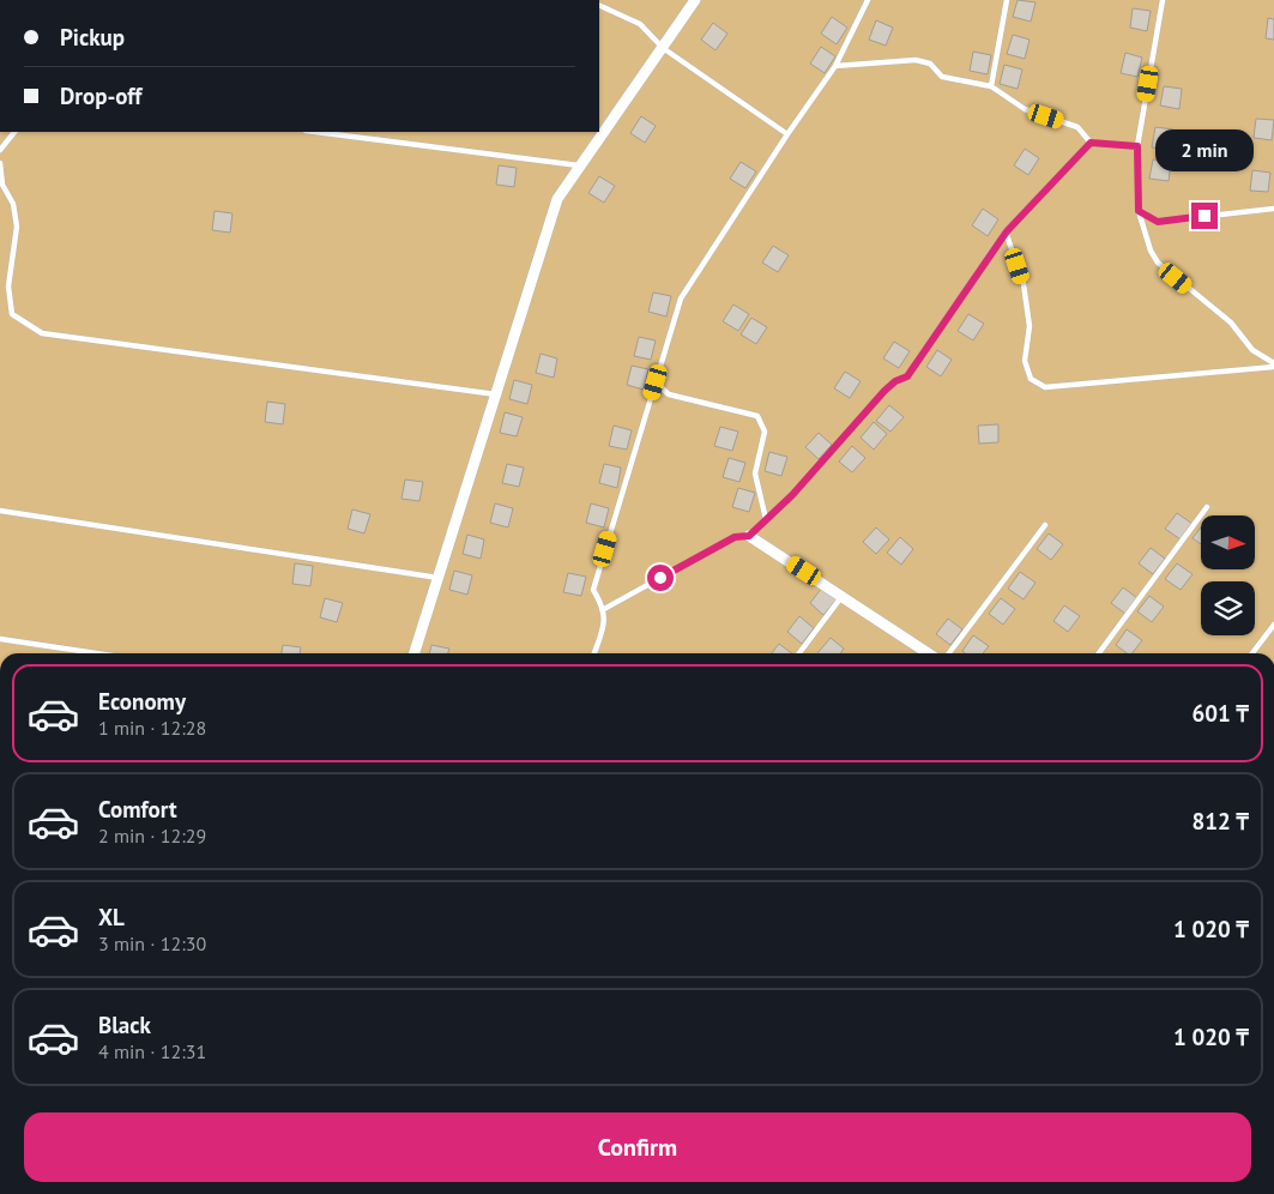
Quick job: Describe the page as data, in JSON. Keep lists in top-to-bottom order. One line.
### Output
{"north":"right","page":{"banner":["Pickup","Drop-off"],"bubble":"2 min","list":[{"name":"Economy","note":"1 min · 12:28","value":"601 ₸"},{"name":"Comfort","note":"2 min · 12:29","value":"812 ₸"},{"name":"XL","note":"3 min · 12:30","value":"1 020 ₸"},{"name":"Black","note":"4 min · 12:31","value":"1 020 ₸"}],"buttons":"Confirm"}}
